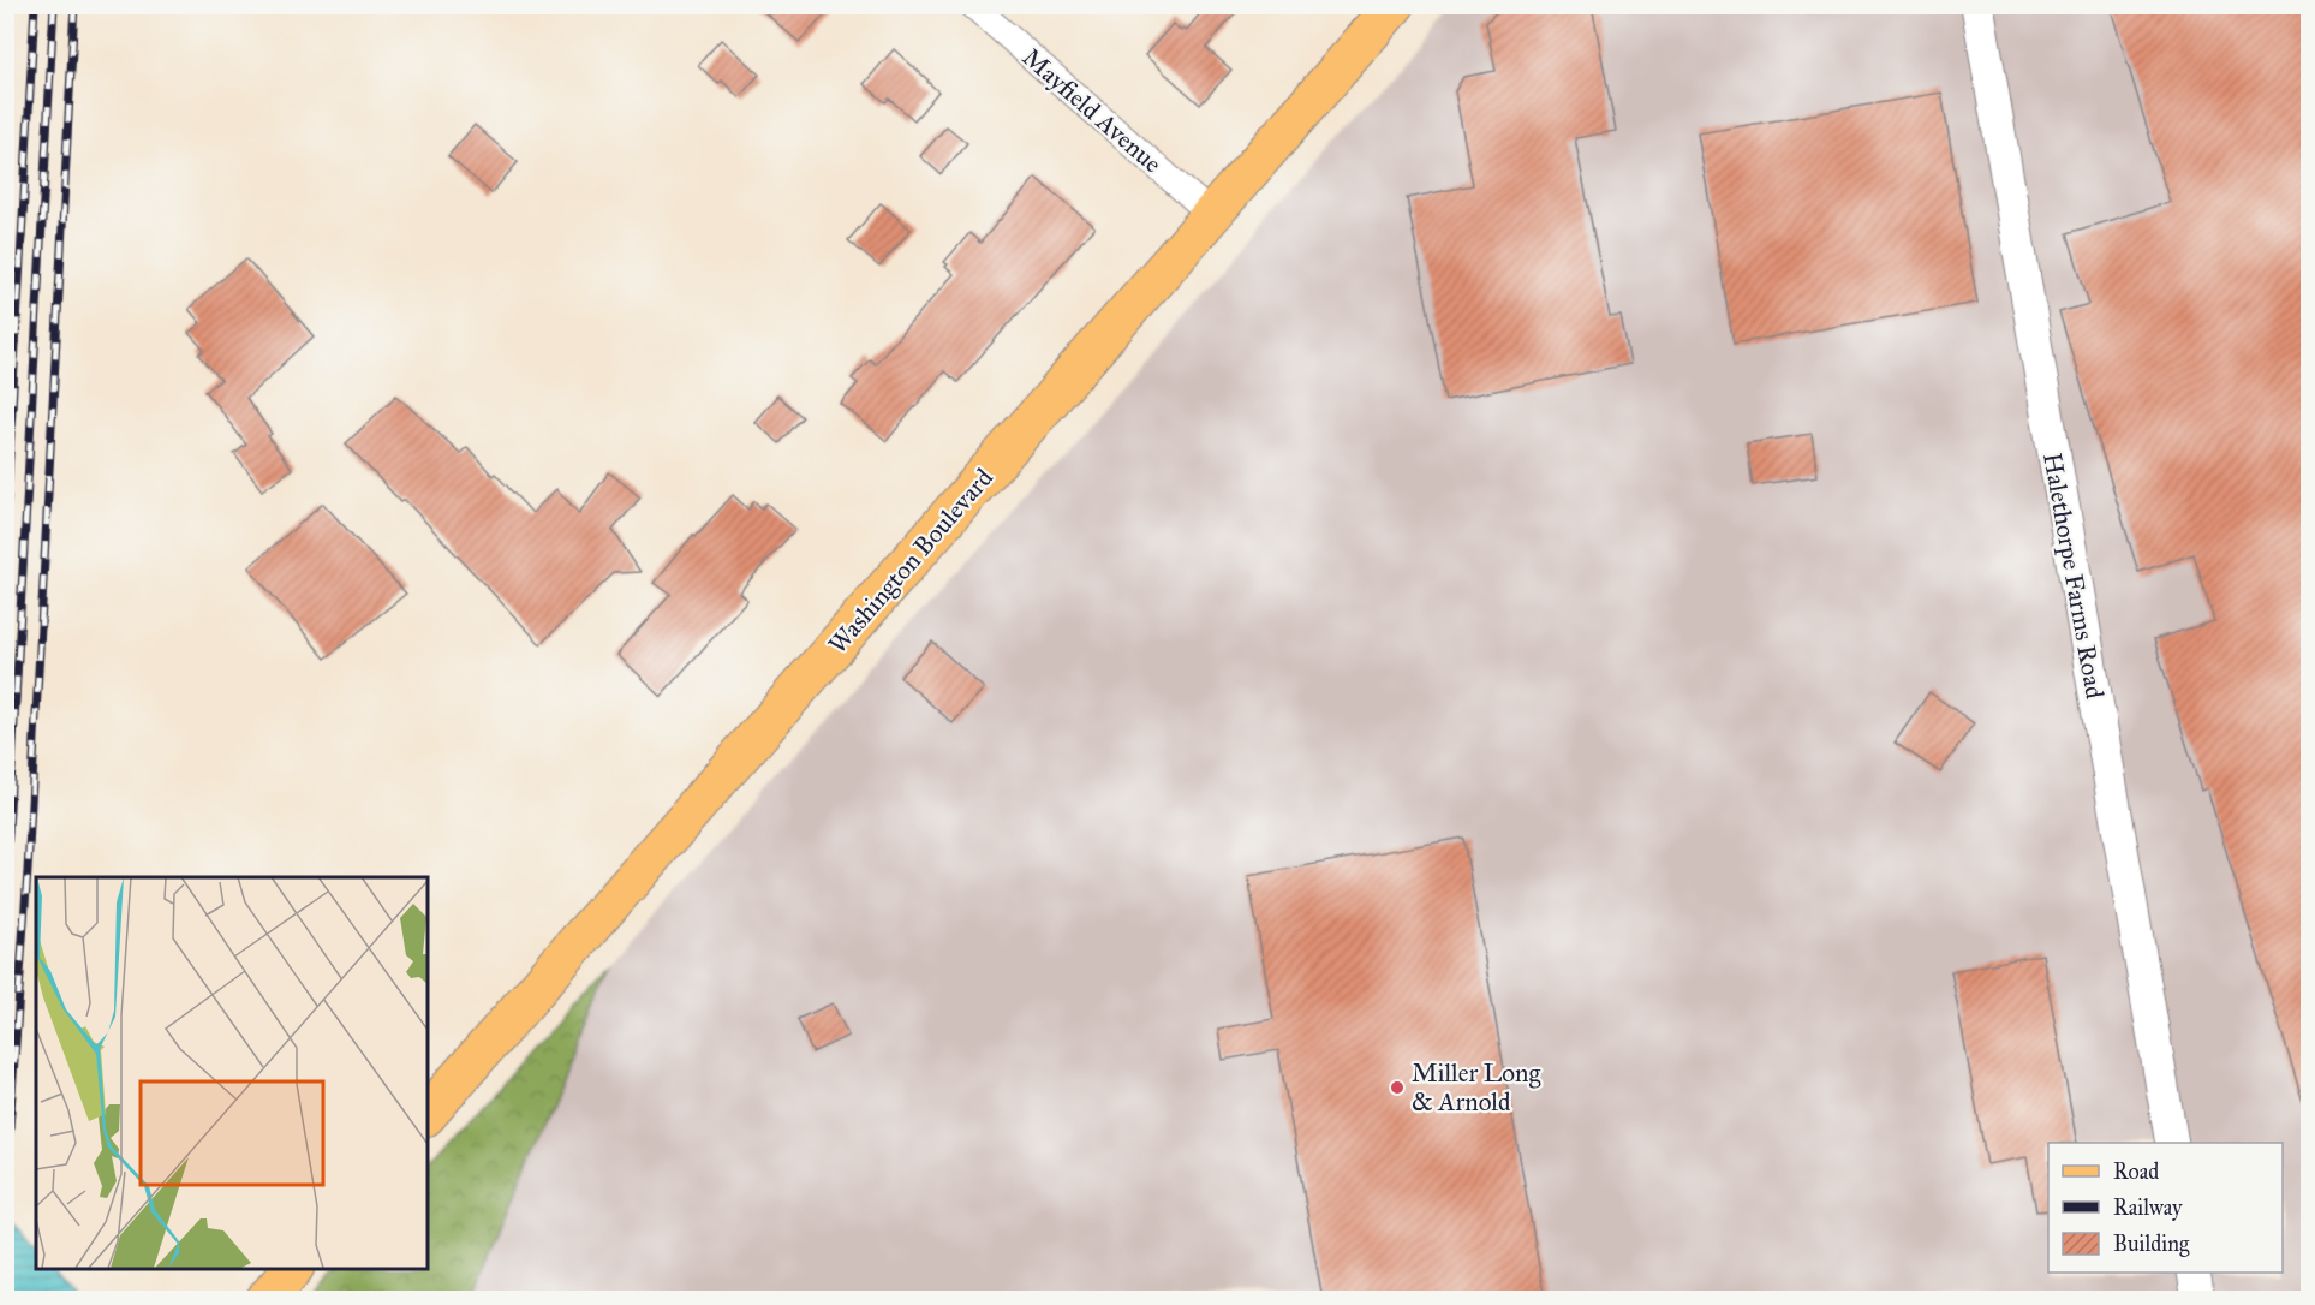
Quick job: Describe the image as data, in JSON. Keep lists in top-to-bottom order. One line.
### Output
{"streets":{"main road":["Washington Boulevard"],"street":["Mayfield Avenue","Halethorpe Farms Road"]},"crossings":[["Mayfield Avenue","Washington Boulevard"]],"places":["Miller Long & Arnold"],"legend":["Road","Railway","Building"]}
